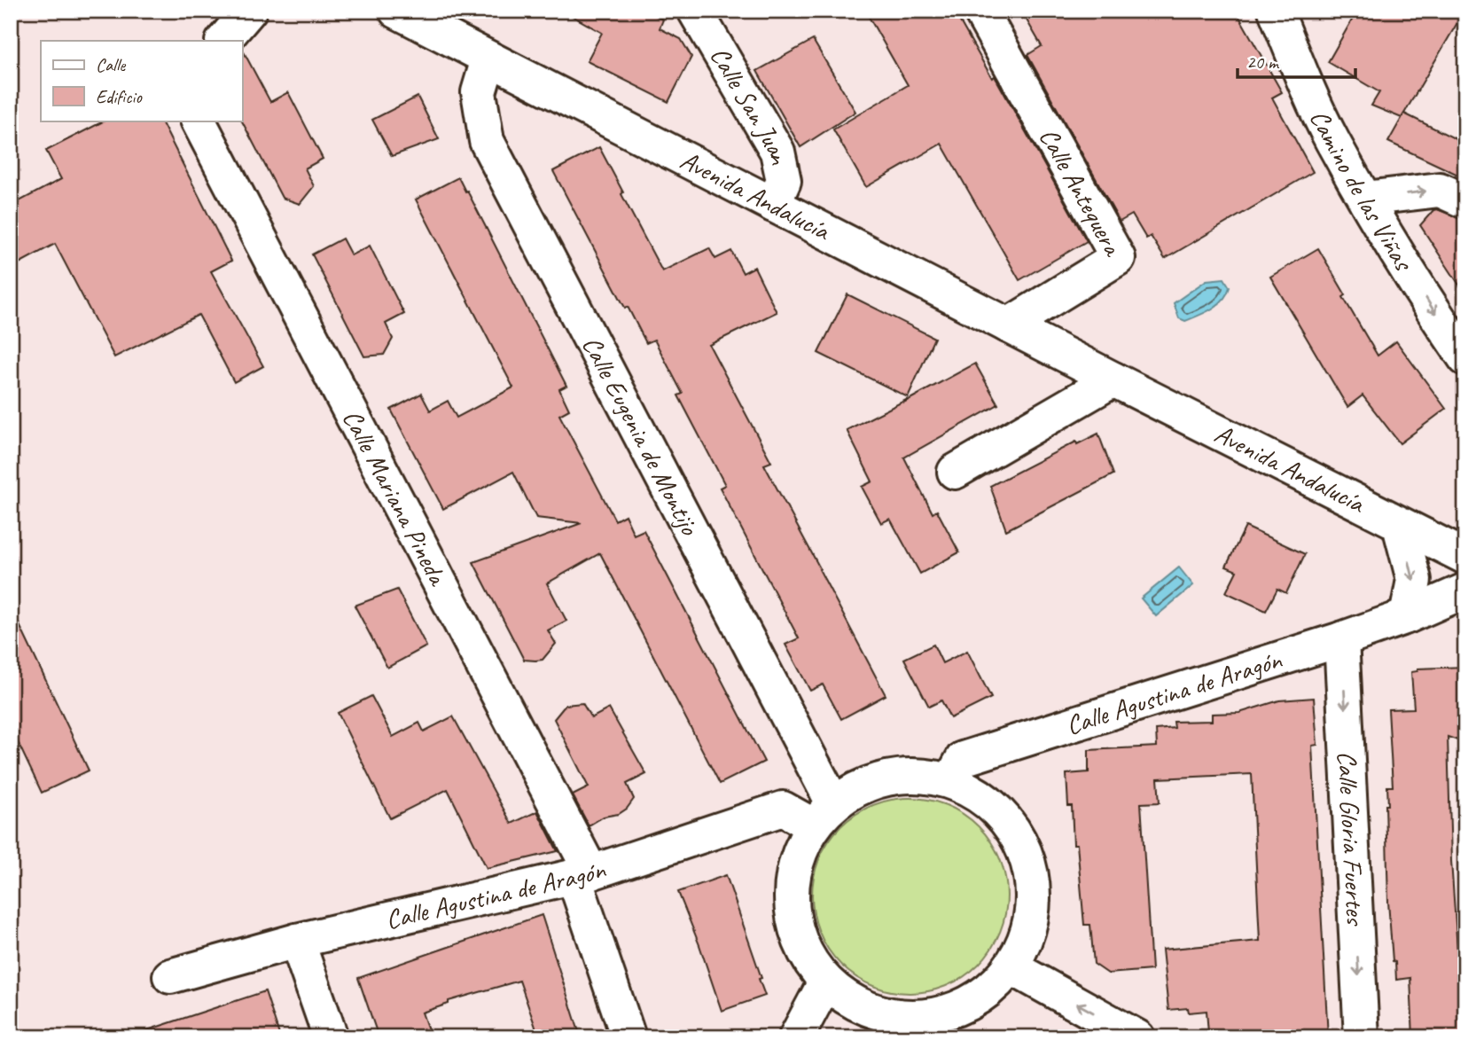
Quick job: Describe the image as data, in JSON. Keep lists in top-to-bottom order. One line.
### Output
{"streets":{"street":["Calle San Juan","Camino de las Viñas","Calle Antequera","Avenida Andalucía","Calle Eugenia de Montijo","Calle Mariana Pineda","Calle Agustina de Aragón","Calle Gloria Fuertes"]},"crossings":[["Calle San Juan","Avenida Andalucía"],["Calle Antequera","Avenida Andalucía"],["Avenida Andalucía","Calle Eugenia de Montijo"],["Calle Eugenia de Montijo","Calle Agustina de Aragón"],["Calle Mariana Pineda","Calle Agustina de Aragón"],["Calle Agustina de Aragón","Calle Gloria Fuertes"]],"one_way":["Camino de las Viñas","Calle Gloria Fuertes"],"legend":["Calle","Edificio"],"scale_bar":"20 m"}
